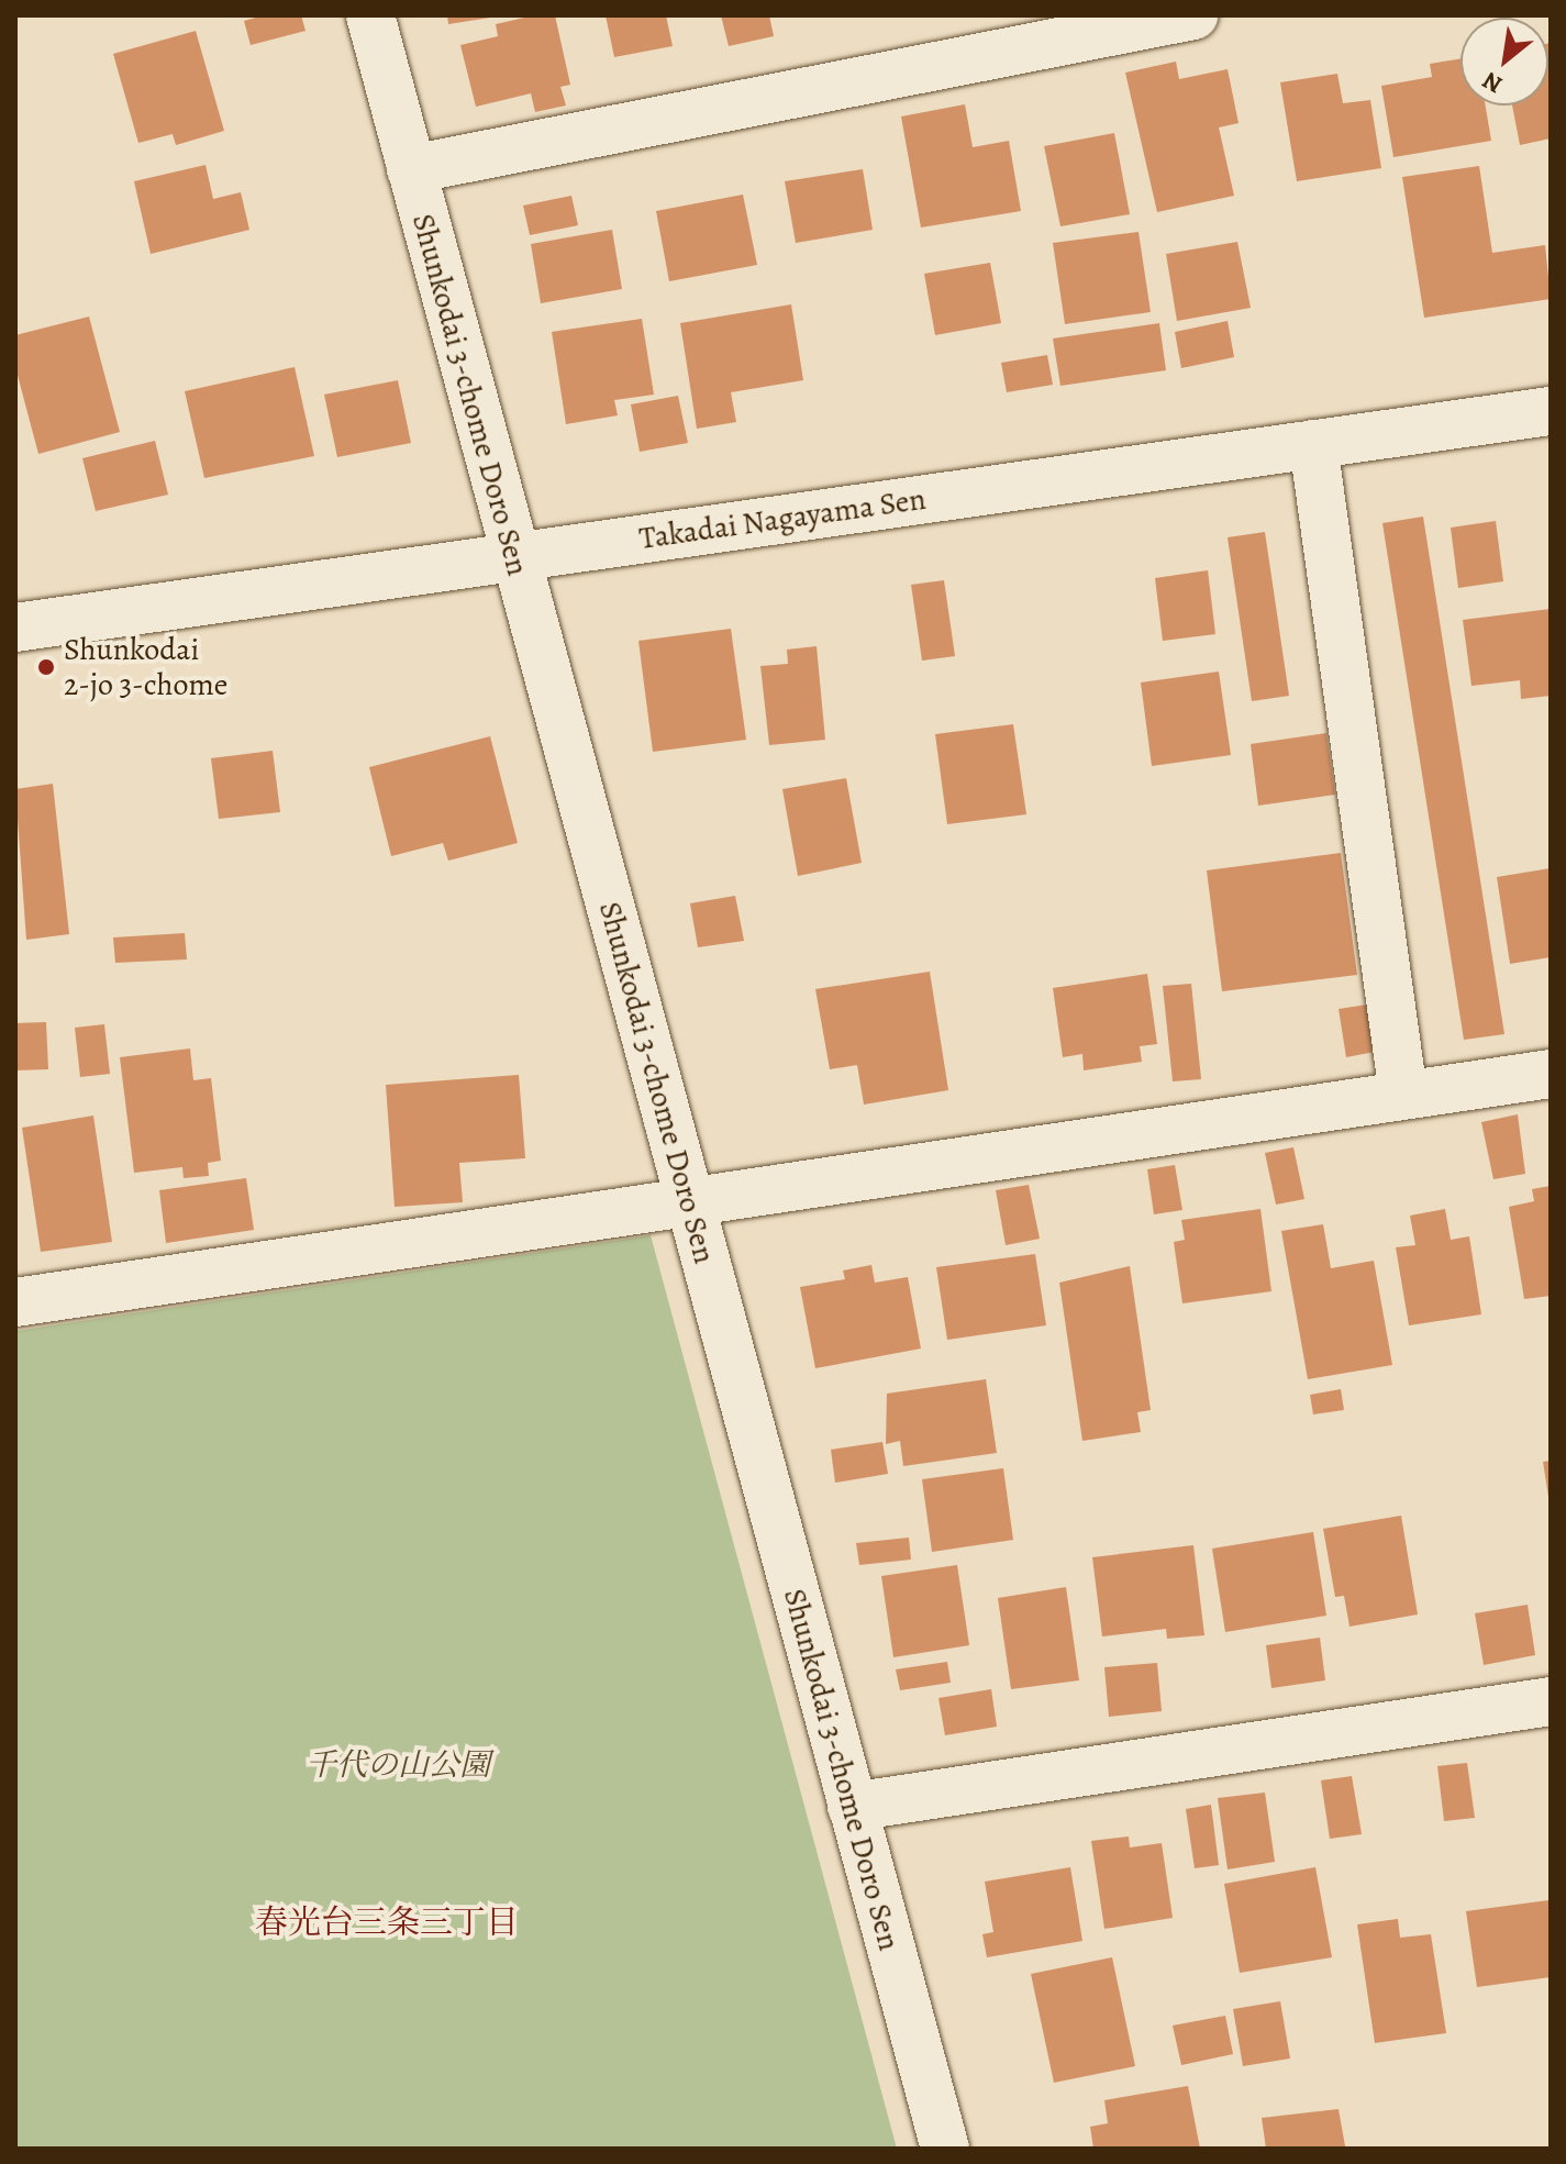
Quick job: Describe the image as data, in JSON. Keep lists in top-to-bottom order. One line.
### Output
{"streets":{"street":["Shunkodai 3-chome Doro Sen","Takadai Nagayama Sen"]},"crossings":[["Shunkodai 3-chome Doro Sen","Takadai Nagayama Sen"]],"districts":["春光台三条三丁目"],"parks":["千代の山公園"],"places":["Shunkodai 2-jo 3-chome"],"north":"bottom left"}
